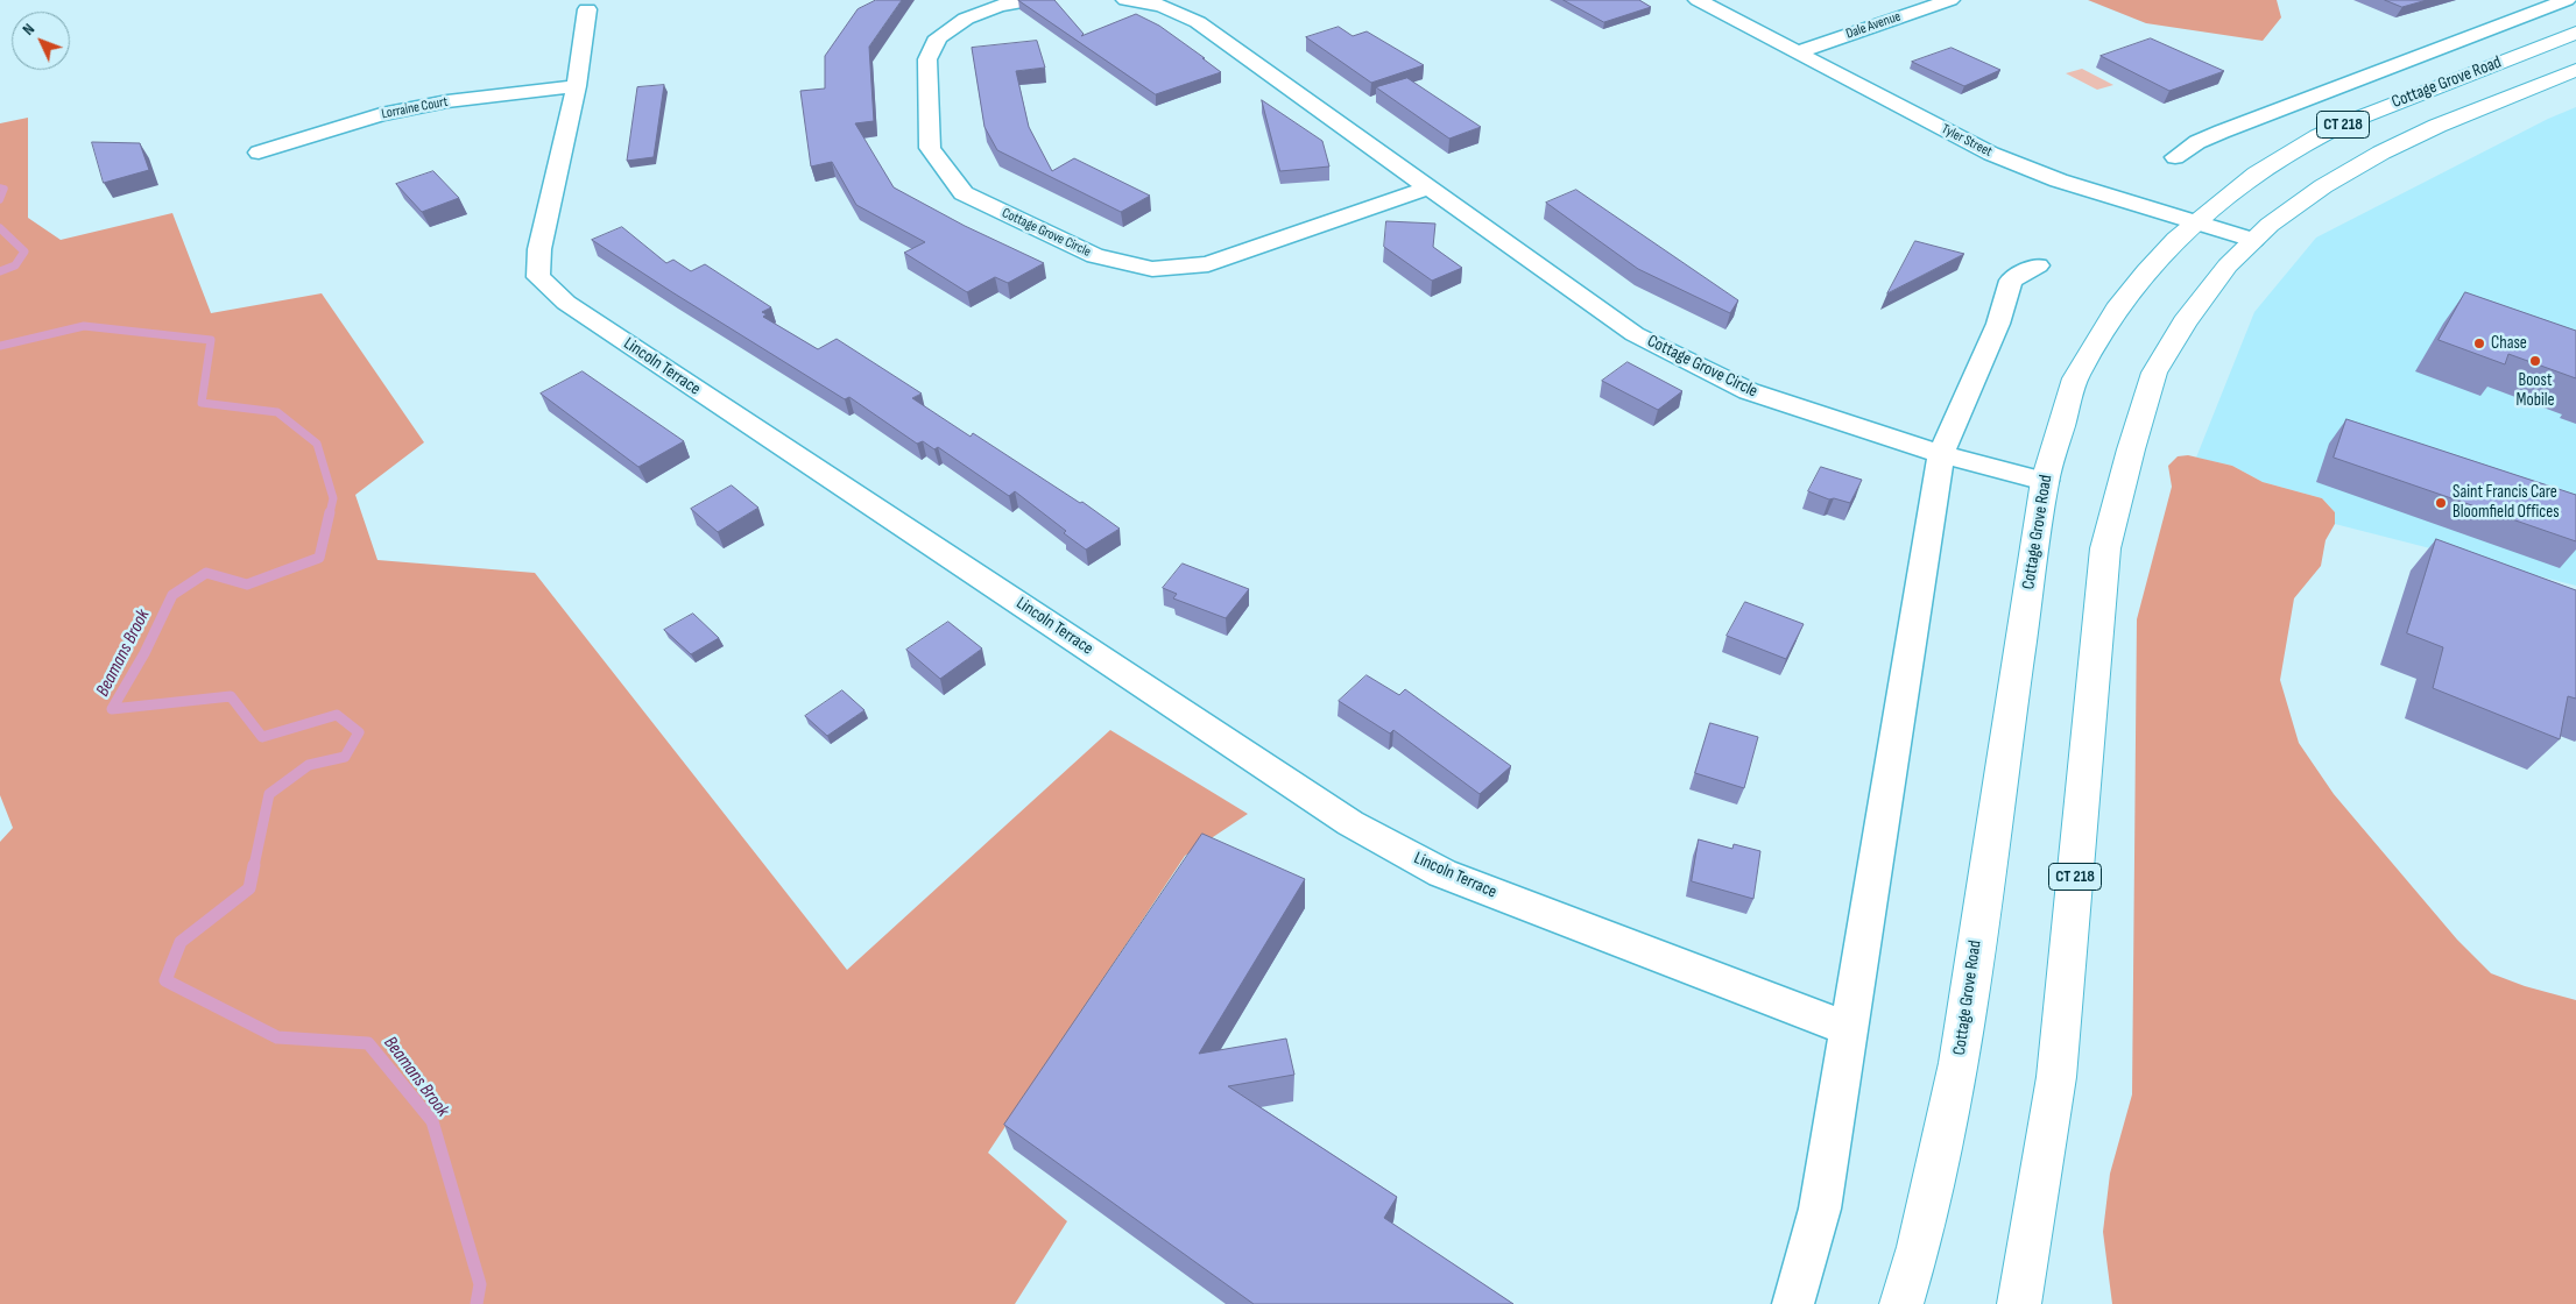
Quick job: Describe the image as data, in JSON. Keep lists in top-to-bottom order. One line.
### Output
{"streets":{"main road":["Cottage Grove Road","CT 218"],"street":["Dale Avenue","Lorraine Court","Tyler Street","Cottage Grove Circle","Lincoln Terrace"]},"crossings":[["Dale Avenue","Tyler Street"],["Cottage Grove Road","Tyler Street"],["Cottage Grove Road","Cottage Grove Circle"],["Lorraine Court","Lincoln Terrace"]],"water":["Beamans Brook"],"places":["Chase","Boost Mobile","Saint Francis Care Bloomfield Offices"],"north":"top left"}
